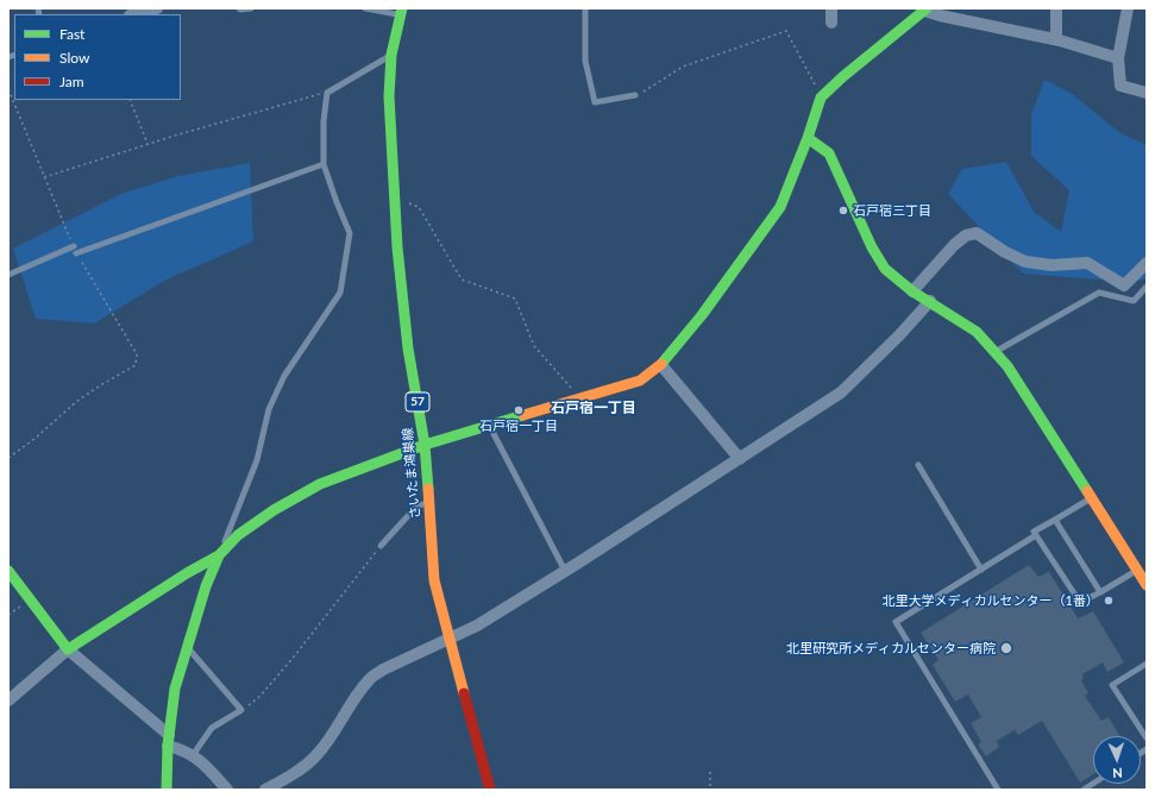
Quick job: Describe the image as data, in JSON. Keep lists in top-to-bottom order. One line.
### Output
{"streets":{"street":["57","さいたま鴻巣線"]},"districts":["石戸宿一丁目"],"places":["石戸宿三丁目","石戸宿一丁目","北里大学メディカルセンター（1番）","北里研究所メディカルセンター病院"],"legend":["Fast","Slow","Jam"],"north":"bottom"}
